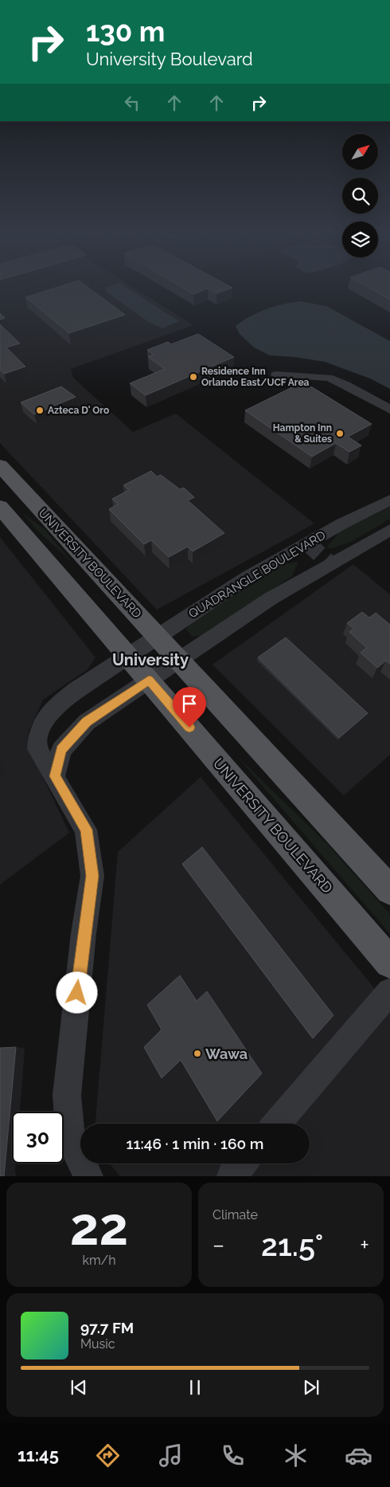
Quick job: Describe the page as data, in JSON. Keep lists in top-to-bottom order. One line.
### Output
{"streets":{"main road":["UNIVERSITY BOULEVARD"],"street":["QUADRANGLE BOULEVARD"]},"crossings":[["UNIVERSITY BOULEVARD","QUADRANGLE BOULEVARD"]],"districts":["University"],"places":["Residence Inn Orlando East/UCF Area","Azteca D' Oro","Hampton Inn & Suites","Wawa"],"north":"top right","page":{"turn":["130 m","University Boulevard"],"limit":"30","trip":"11:46 · 1 min · 160 m","tile":[["22","km/h"],"Climate"],"heat":["−","21.5°","+"],"song":["97.7 FM","Music"],"tabs":"11:45"}}
